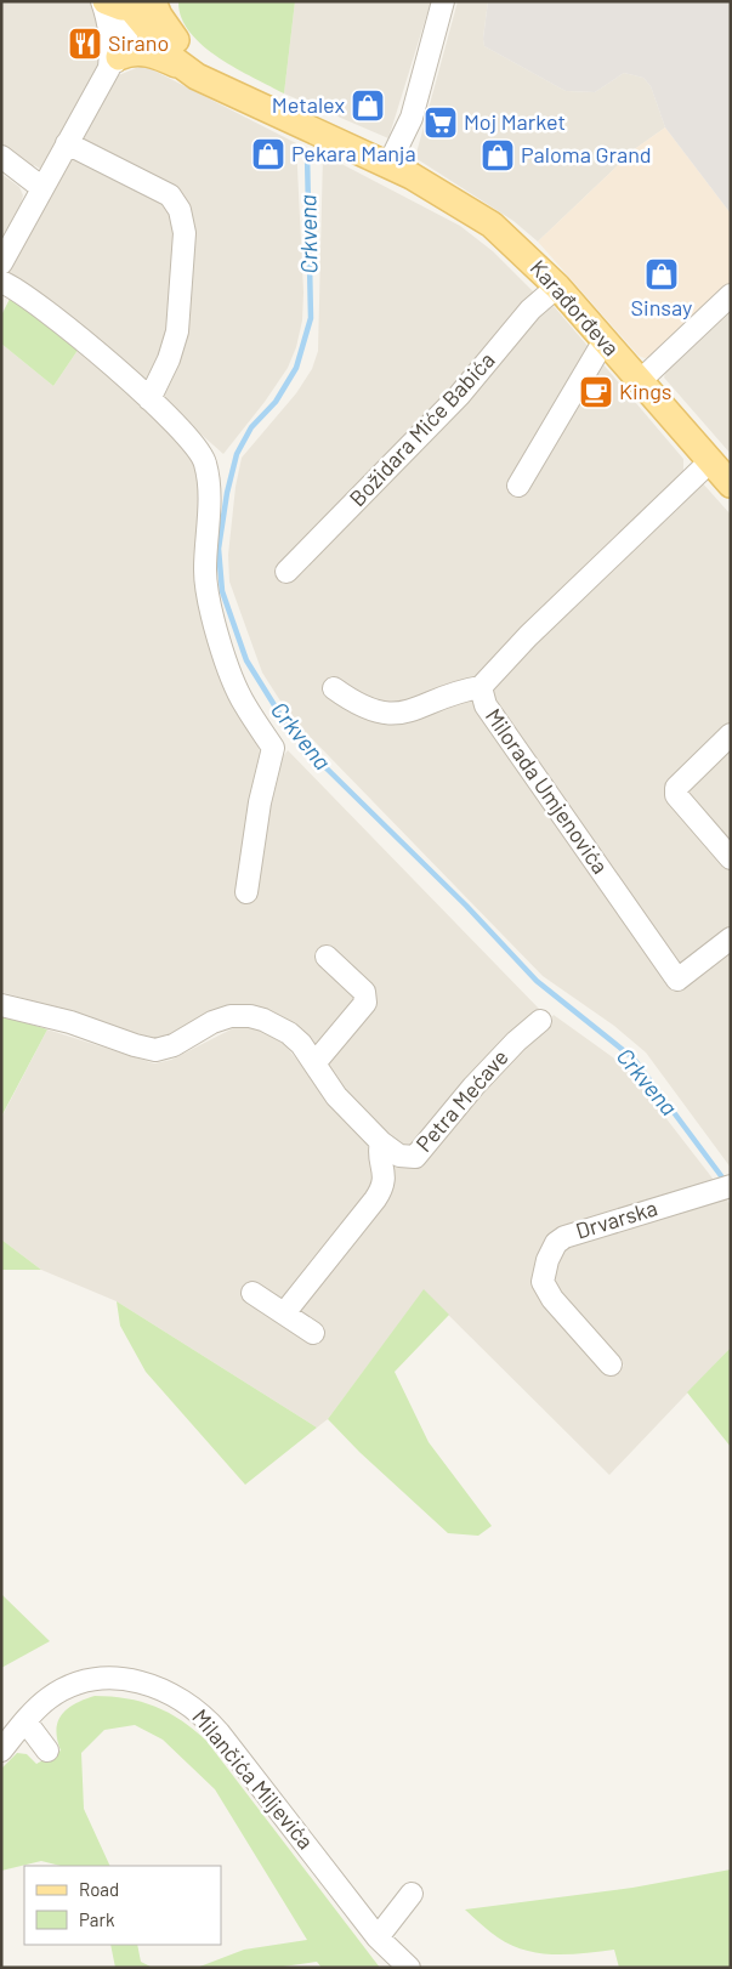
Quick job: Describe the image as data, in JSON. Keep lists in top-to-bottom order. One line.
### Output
{"streets":{"main road":["Karađorđeva"],"street":["Božidara Miće Babića","Milorada Umjenovića","Petra Mećave","Drvarska","Milančića Miljevića"]},"crossings":[["Karađorđeva","Božidara Miće Babića"],["Karađorđeva","Milorada Umjenovića"]],"water":["Crkvena"],"places":{"restaurant":["Sirano"],"shop":["Metalex","Pekara Manja","Paloma Grand","Sinsay"],"supermarket":["Moj Market"],"cafe":["Kings"]},"legend":["Road","Park"]}
